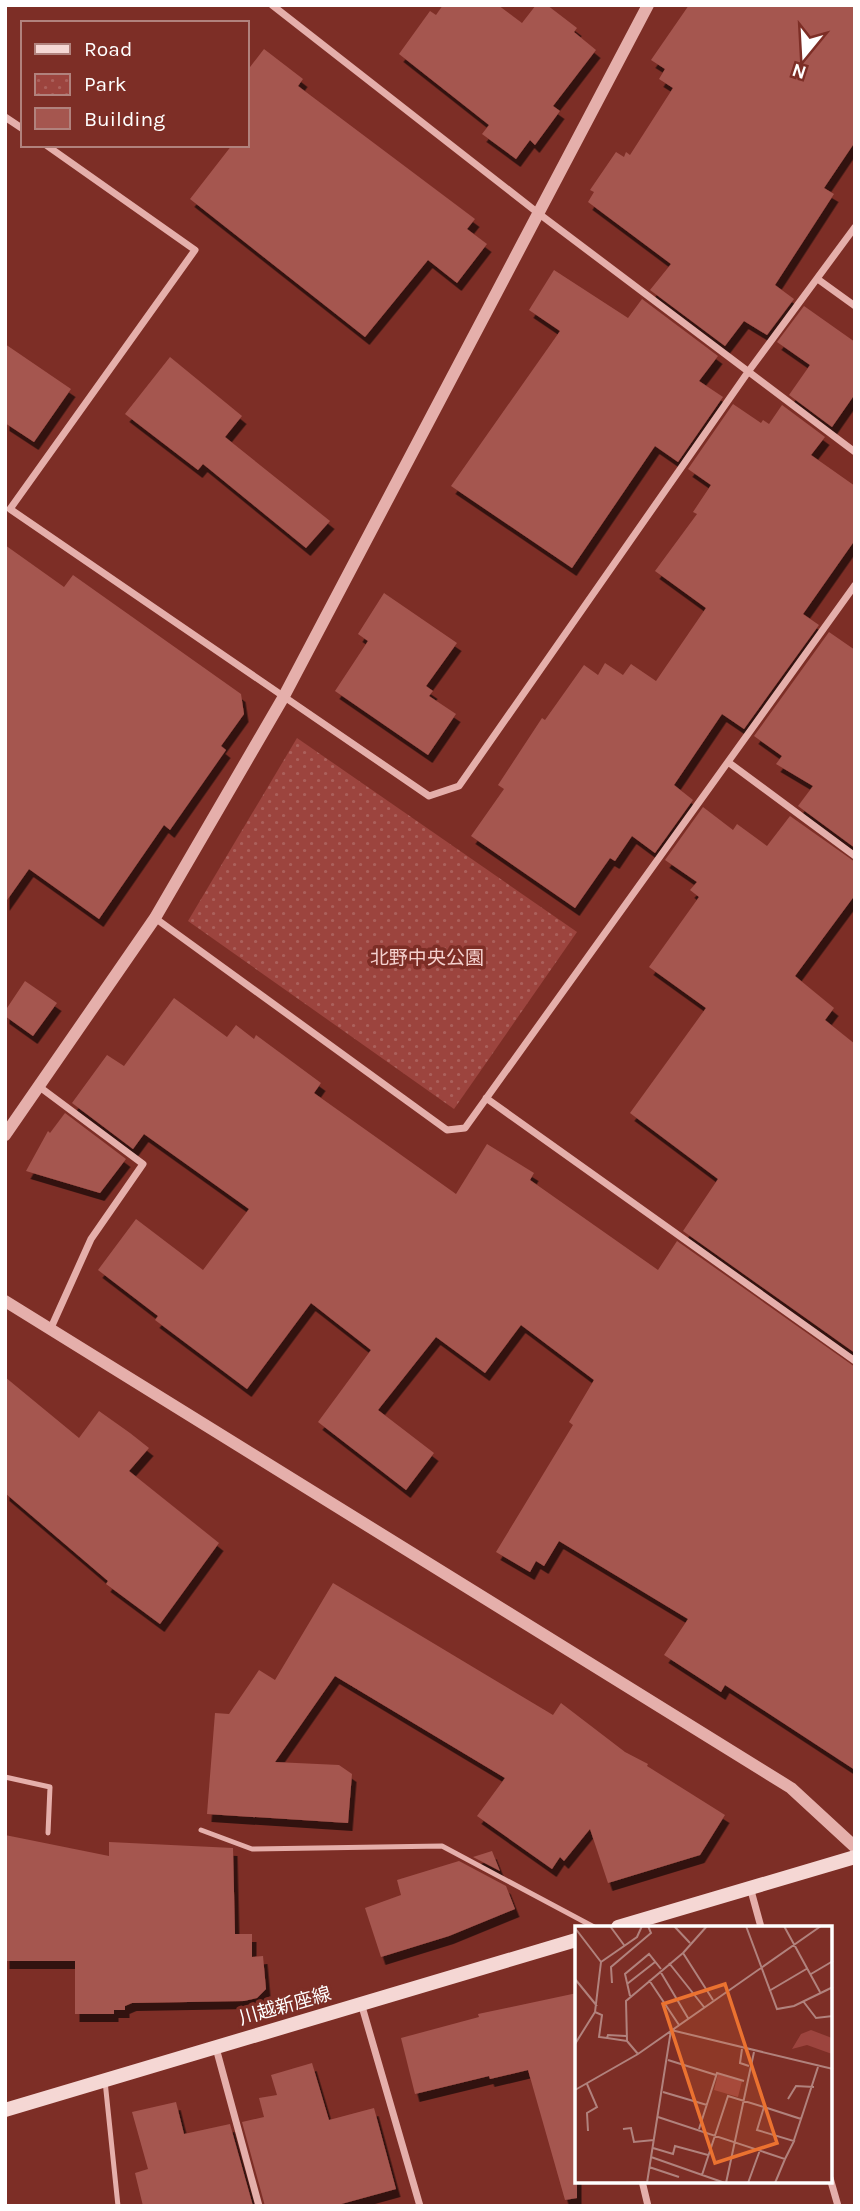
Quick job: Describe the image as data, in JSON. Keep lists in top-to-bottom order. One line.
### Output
{"streets":{"main road":["川越新座線"]},"parks":["北野中央公園"],"legend":["Road","Park","Building"],"north":"bottom"}
